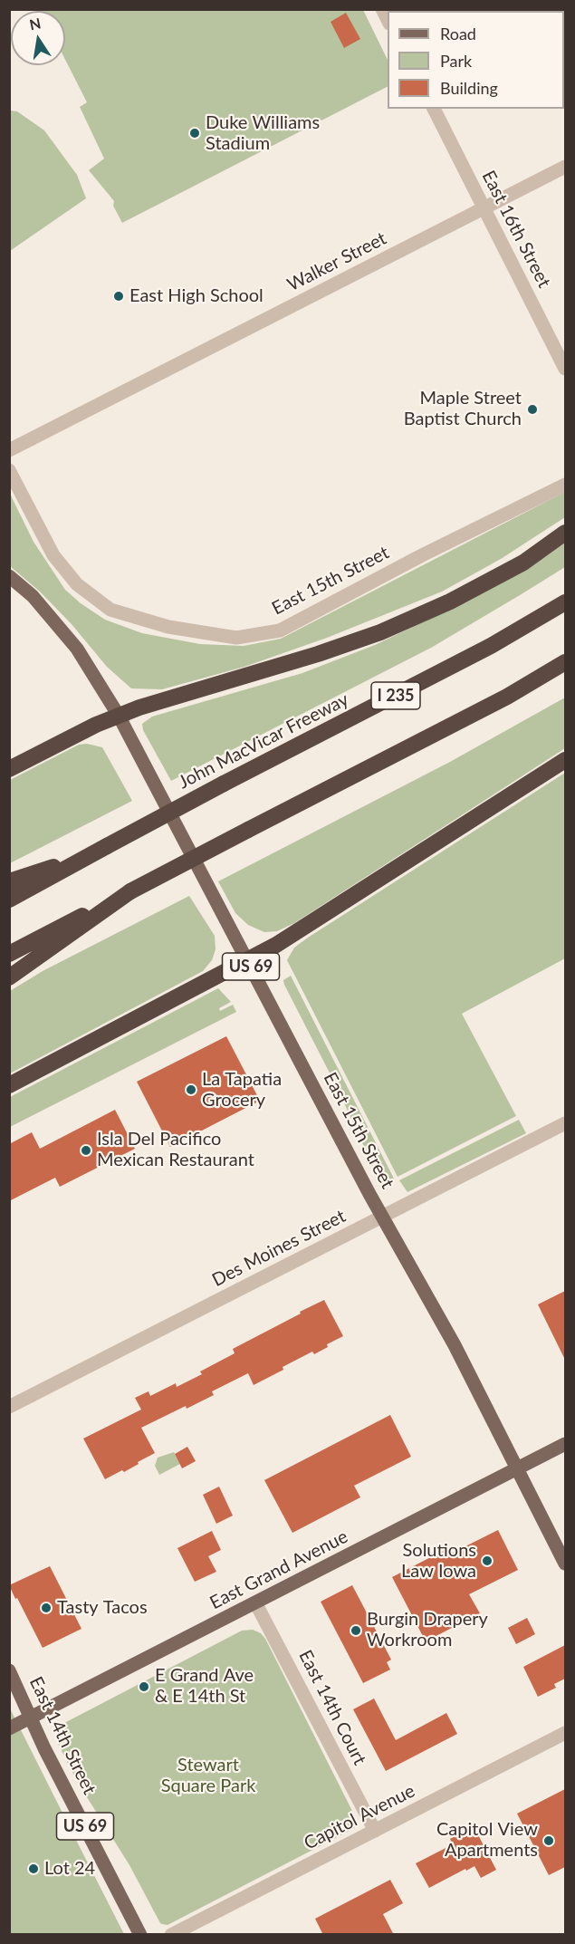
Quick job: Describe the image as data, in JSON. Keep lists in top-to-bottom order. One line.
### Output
{"streets":{"highway":["I 235","John MacVicar Freeway"],"main road":["East 15th Street","US 69","East Grand Avenue","East 14th Street"],"street":["East 16th Street","Walker Street","Des Moines Street","East 14th Court","Capitol Avenue"]},"crossings":[["East 16th Street","Walker Street"],["East 15th Street","US 69"],["East 15th Street","Des Moines Street"],["East 15th Street","East Grand Avenue"],["East Grand Avenue","East 14th Court"],["East Grand Avenue","East 14th Street"],["East 14th Court","Capitol Avenue"]],"parks":["Stewart Square Park"],"places":["Duke Williams Stadium","East High School","Maple Street Baptist Church","La Tapatia Grocery","Isla Del Pacifico Mexican Restaurant","Solutions Law Iowa","Tasty Tacos","Burgin Drapery Workroom","E Grand Ave & E 14th St","Capitol View Apartments","Lot 24"],"legend":["Road","Park","Building"],"north":"top"}
